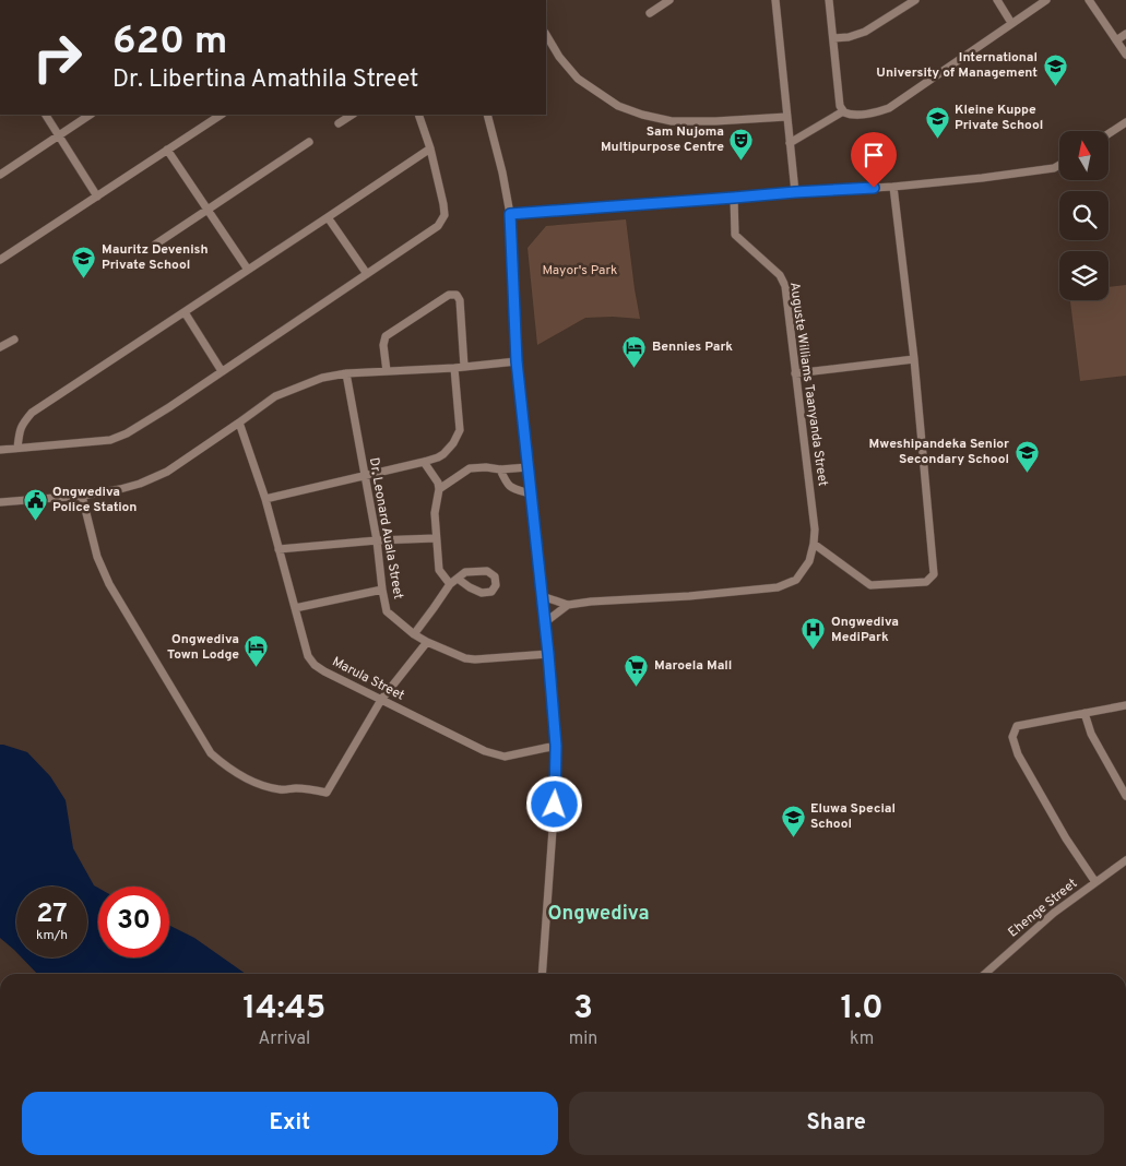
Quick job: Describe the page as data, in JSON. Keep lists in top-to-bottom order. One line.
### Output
{"streets":{"street":["Auguste Williams Taanyanda Street","Dr. Leonard Auala Street","Marula Street","Ehenge Street"]},"districts":["Ongwediva"],"parks":["Mayor's Park"],"places":{"school or university":["International University of Management","Kleine Kuppe Private School","Mauritz Devenish Private School","Mweshipandeka Senior Secondary School","Eluwa Special School"],"theatre":["Sam Nujoma Multipurpose Centre"],"hotel":["Bennies Park","Ongwediva Town Lodge"],"public building":["Ongwediva Police Station"],"hospital":["Ongwediva MediPark"],"supermarket":["Maroela Mall"]},"north":"top","page":{"turn":["620 m","Dr. Libertina Amathila Street"],"speed":"27 km/h","limit":"30","eta":["14:45","Arrival","3","min","1.0","km"],"buttons":["Exit","Share"]}}
